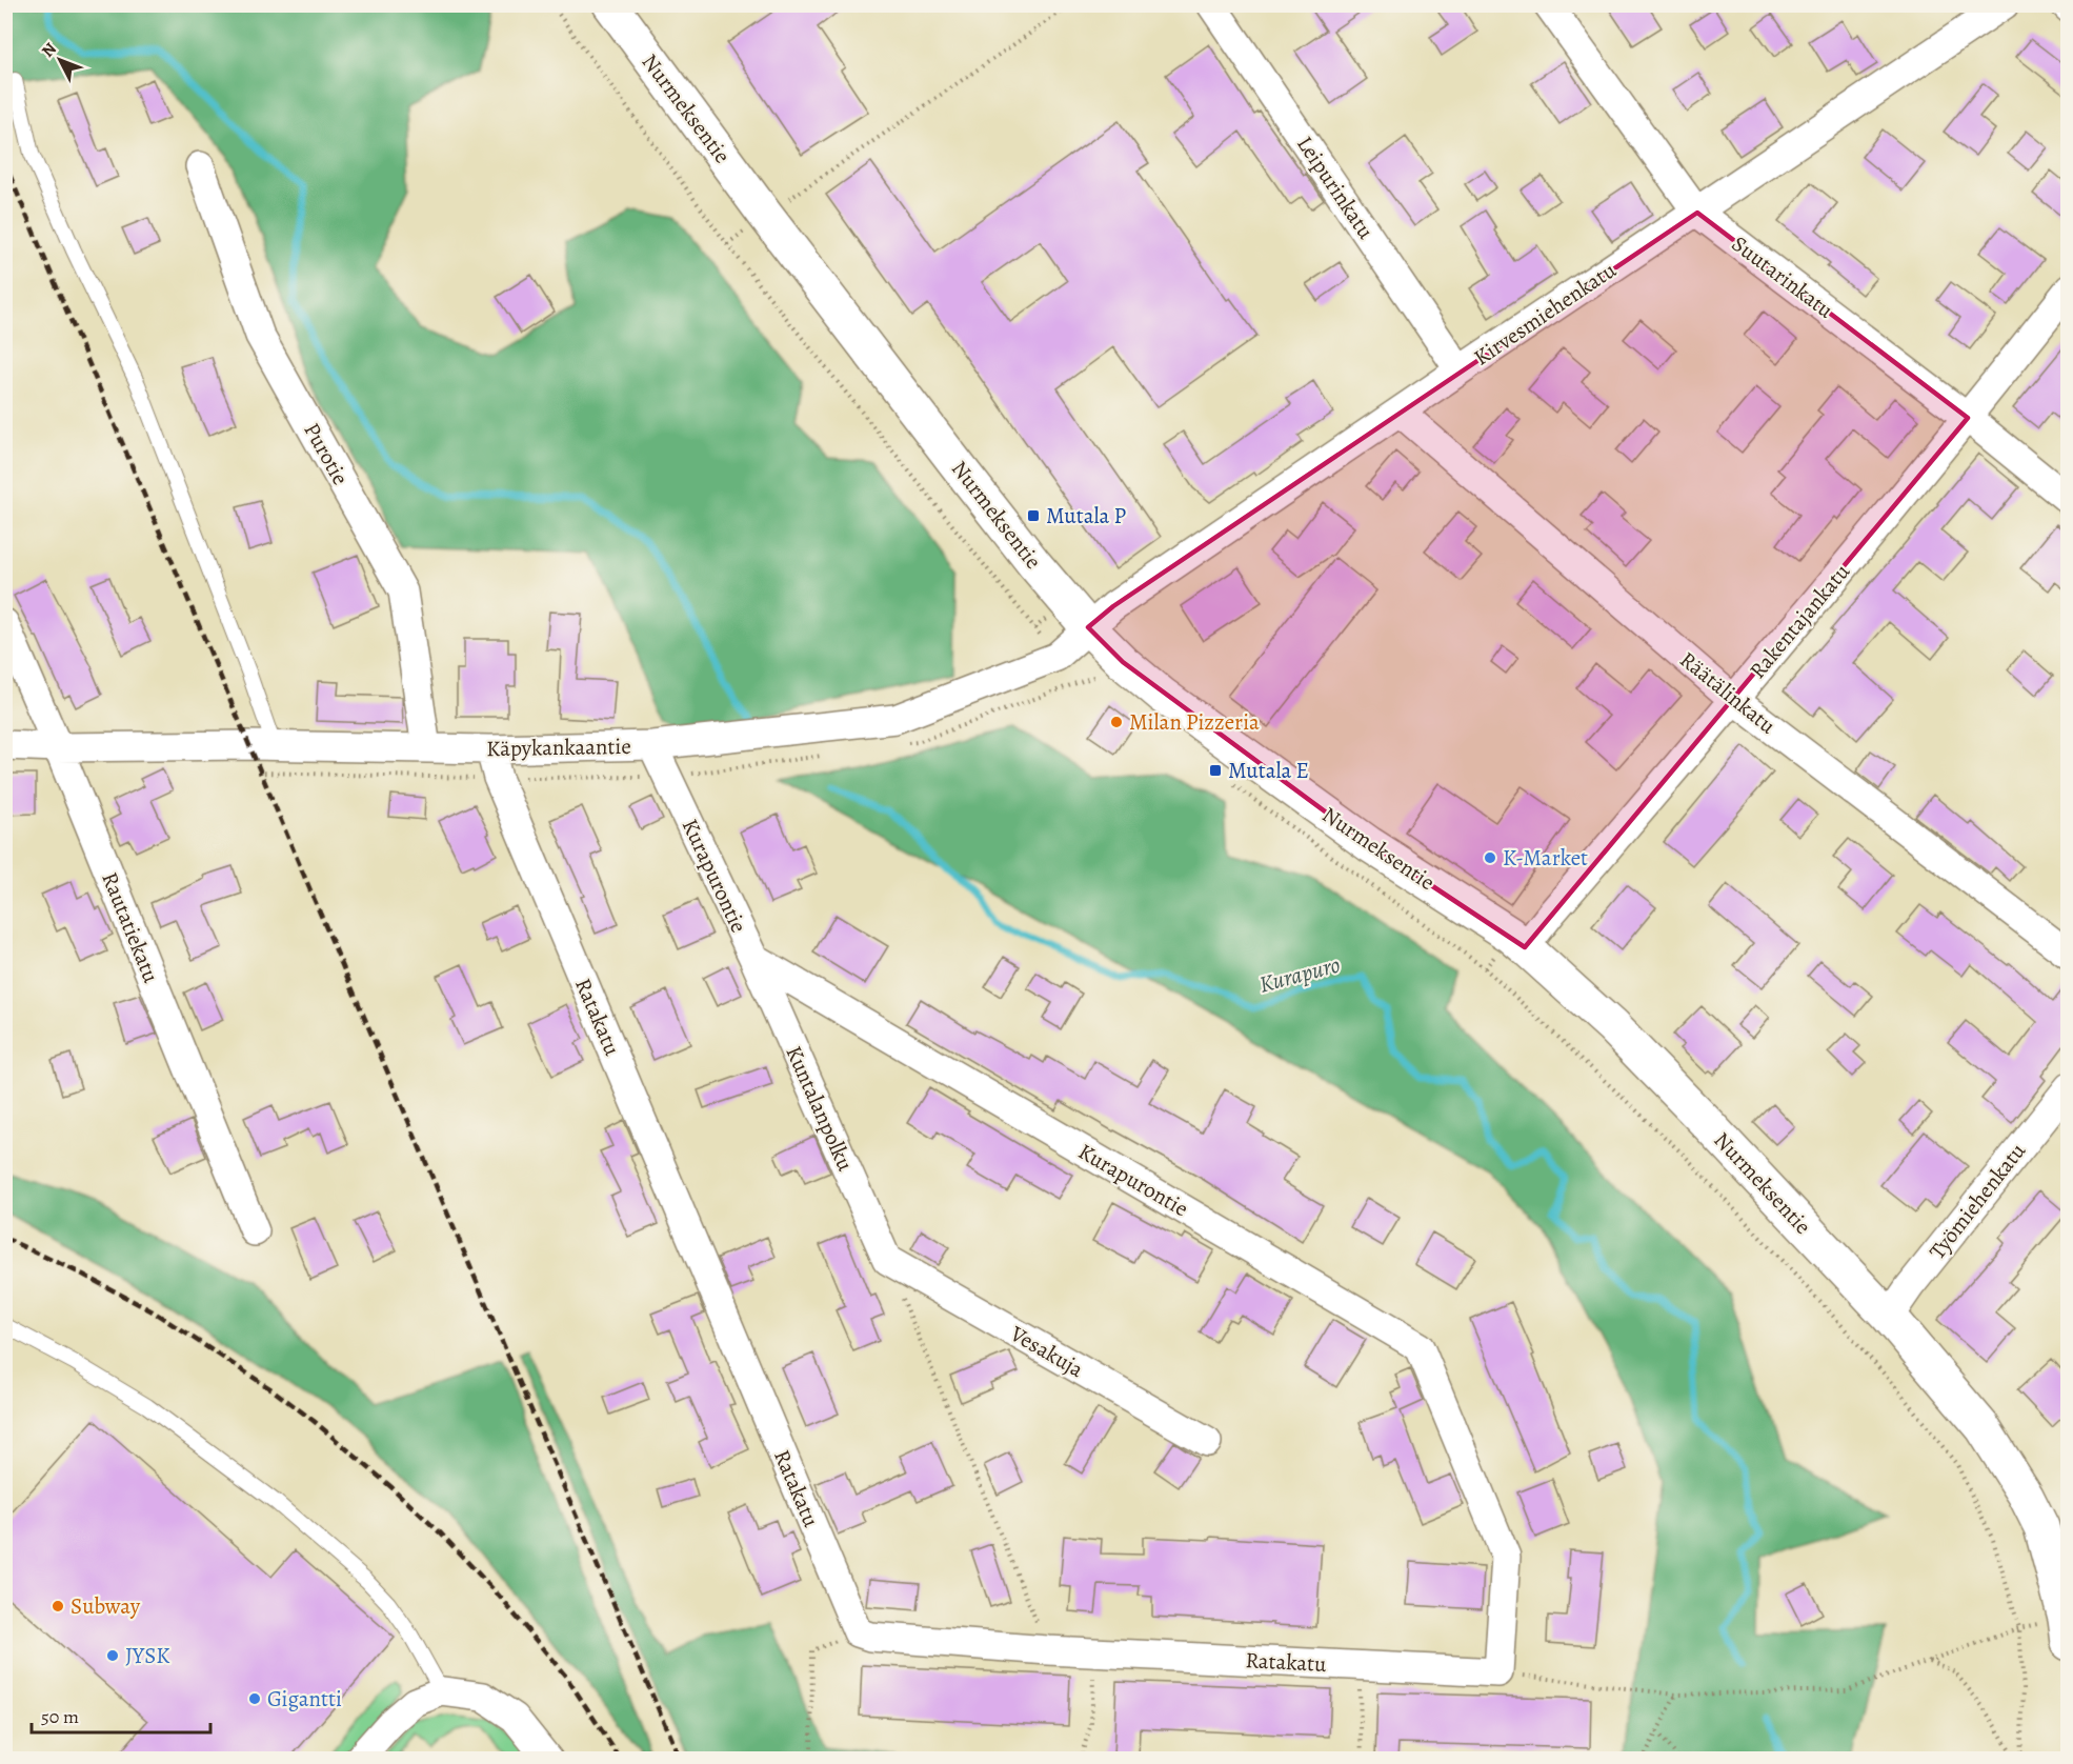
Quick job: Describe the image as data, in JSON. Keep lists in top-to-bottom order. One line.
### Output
{"streets":{"street":["Nurmeksentie","Leipurinkatu","Suutarinkatu","Kirvesmiehenkatu","Purotie","Rakentajankatu","Räätälinkatu","Käpykankaantie","Kurapurontie","Rautatiekatu","Ratakatu","Kuntalanpolku","Työmiehenkatu","Vesakuja"]},"crossings":[["Nurmeksentie","Kirvesmiehenkatu"],["Nurmeksentie","Rakentajankatu"],["Nurmeksentie","Käpykankaantie"],["Nurmeksentie","Työmiehenkatu"],["Leipurinkatu","Kirvesmiehenkatu"],["Suutarinkatu","Kirvesmiehenkatu"],["Suutarinkatu","Rakentajankatu"],["Kirvesmiehenkatu","Räätälinkatu"],["Kirvesmiehenkatu","Käpykankaantie"],["Purotie","Käpykankaantie"],["Rakentajankatu","Räätälinkatu"],["Käpykankaantie","Kurapurontie"],["Käpykankaantie","Rautatiekatu"],["Käpykankaantie","Ratakatu"],["Kurapurontie","Ratakatu"],["Kurapurontie","Kuntalanpolku"],["Kuntalanpolku","Vesakuja"]],"water":["Kurapuro"],"places":{"transit":["Mutala P","Mutala E"],"other":["Milan Pizzeria","K-Market","Subway","JYSK","Gigantti"]},"scale_bar":"50 m","north":"top left"}
